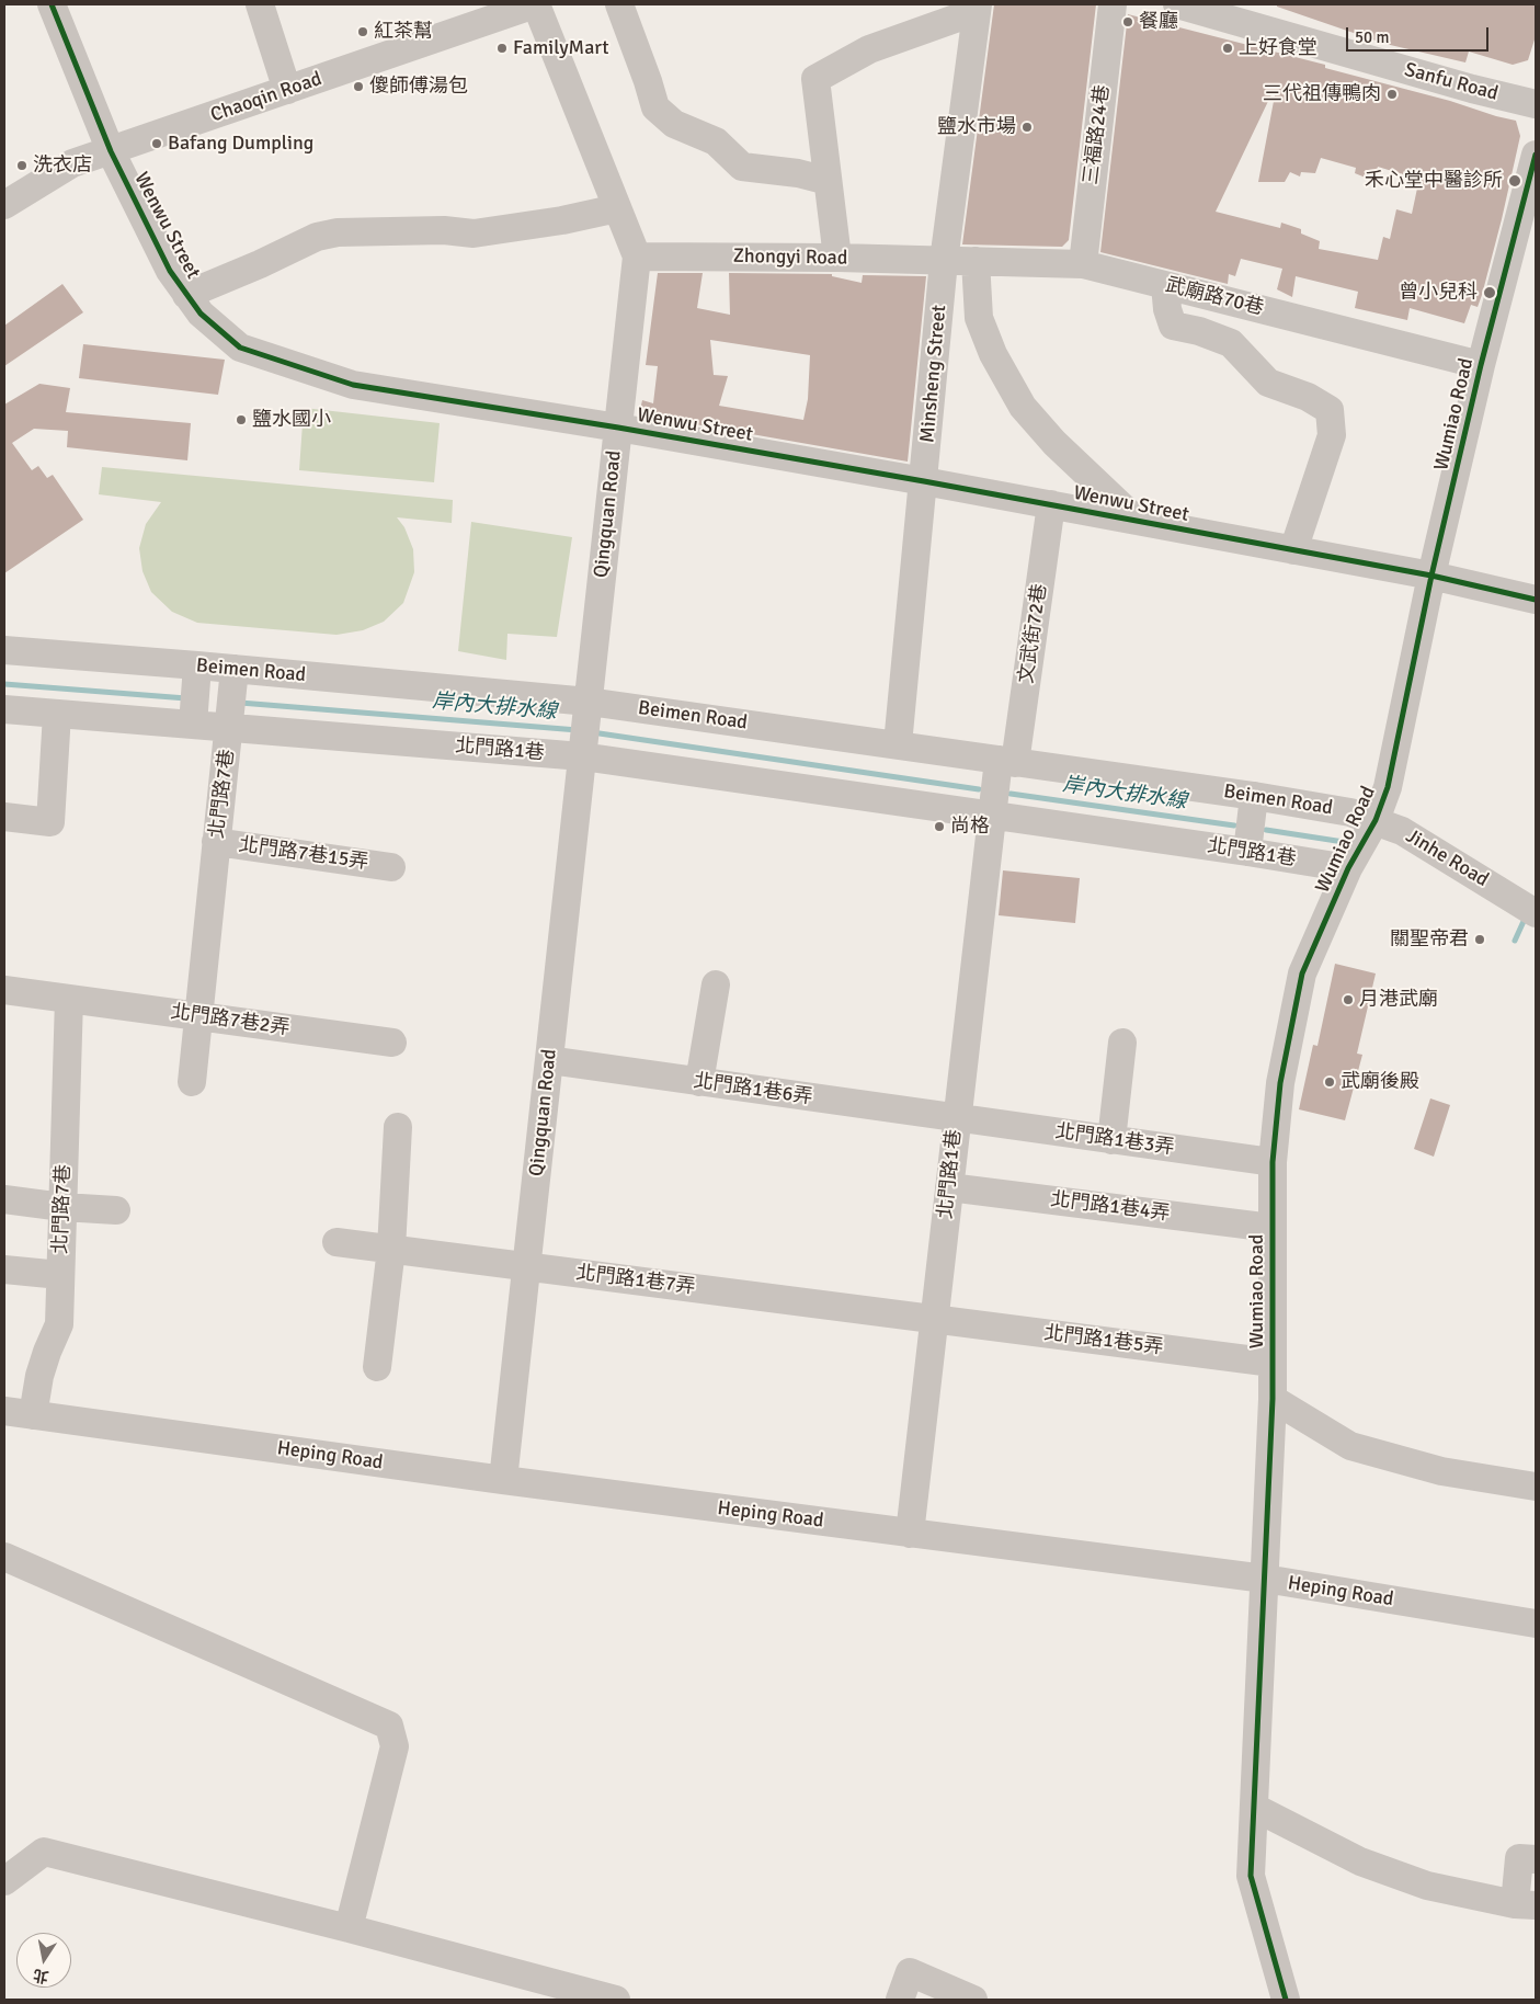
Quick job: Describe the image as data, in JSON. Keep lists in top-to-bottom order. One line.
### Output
{"streets":{"street":["Sanfu Road","Chaoqin Road","三福路24巷","Wenwu Street","Zhongyi Road","武廟路70巷","Minsheng Street","Wumiao Road","Qingquan Road","文武街72巷","Beimen Road","北門路1巷","北門路7巷","北門路7巷15弄","Jinhe Road","北門路7巷2弄","北門路1巷6弄","北門路1巷3弄","北門路1巷4弄","北門路1巷7弄","北門路1巷5弄","Heping Road"]},"crossings":[["Chaoqin Road","Wenwu Street"],["Chaoqin Road","Qingquan Road"],["三福路24巷","武廟路70巷"],["Wenwu Street","Minsheng Street"],["Wenwu Street","Wumiao Road"],["Wenwu Street","Qingquan Road"],["Wenwu Street","文武街72巷"],["Zhongyi Road","武廟路70巷"],["Zhongyi Road","Minsheng Street"],["Zhongyi Road","Qingquan Road"],["武廟路70巷","Minsheng Street"],["武廟路70巷","Wumiao Road"],["Minsheng Street","Beimen Road"],["Wumiao Road","Beimen Road"],["Wumiao Road","北門路1巷"],["Wumiao Road","Jinhe Road"],["Wumiao Road","北門路1巷3弄"],["Wumiao Road","北門路1巷4弄"],["Wumiao Road","北門路1巷5弄"],["Wumiao Road","Heping Road"],["Qingquan Road","Beimen Road"],["Qingquan Road","北門路1巷"],["Qingquan Road","北門路1巷6弄"],["Qingquan Road","北門路1巷7弄"],["Qingquan Road","Heping Road"],["文武街72巷","Beimen Road"],["文武街72巷","北門路1巷"],["Beimen Road","北門路1巷"],["Beimen Road","北門路7巷"],["Beimen Road","Jinhe Road"],["北門路1巷","北門路7巷"],["北門路1巷","北門路1巷6弄"],["北門路1巷","北門路1巷3弄"],["北門路1巷","北門路1巷4弄"],["北門路1巷","北門路1巷7弄"],["北門路1巷","北門路1巷5弄"],["北門路1巷","Heping Road"],["北門路7巷","北門路7巷15弄"],["北門路7巷","北門路7巷2弄"],["北門路7巷","Heping Road"],["北門路1巷6弄","北門路1巷3弄"],["北門路1巷7弄","北門路1巷5弄"]],"water":["岸內大排水線"],"places":["餐廳","紅茶幫","FamilyMart","上好食堂","傻師傅湯包","三代祖傳鴨肉","鹽水市場","Bafang Dumpling","洗衣店","禾心堂中醫診所","曾小兒科","鹽水國小","尚格","關聖帝君","月港武廟","武廟後殿"],"scale_bar":"50 m","north":"bottom"}
